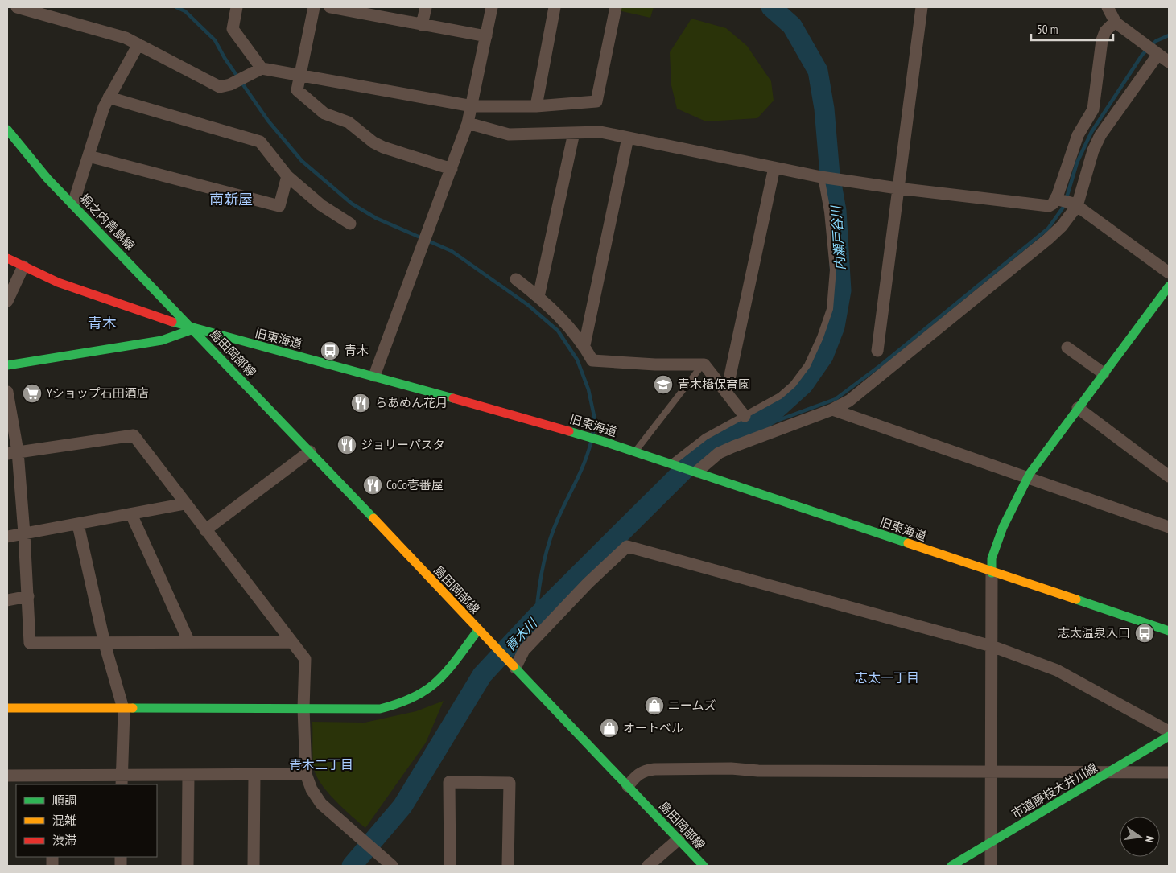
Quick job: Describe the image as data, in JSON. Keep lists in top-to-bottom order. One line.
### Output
{"streets":{"street":["堀之内青島線","旧東海道","島田岡部線","市道藤枝大井川線"]},"crossings":[["堀之内青島線","旧東海道"],["堀之内青島線","島田岡部線"],["旧東海道","島田岡部線"]],"districts":["南新屋","青木","志太一丁目","青木二丁目"],"water":["内瀬戸谷川","青木川"],"places":{"bus stop":["青木","志太温泉入口"],"school or university":["青木橋保育園"],"supermarket":["Yショップ石田酒店"],"restaurant":["らあめん花月","ジョリーパスタ","CoCo壱番屋"],"shop":["ニームズ","オートベル"]},"legend":["順調","混雑","渋滞"],"scale_bar":"50 m","north":"right"}
